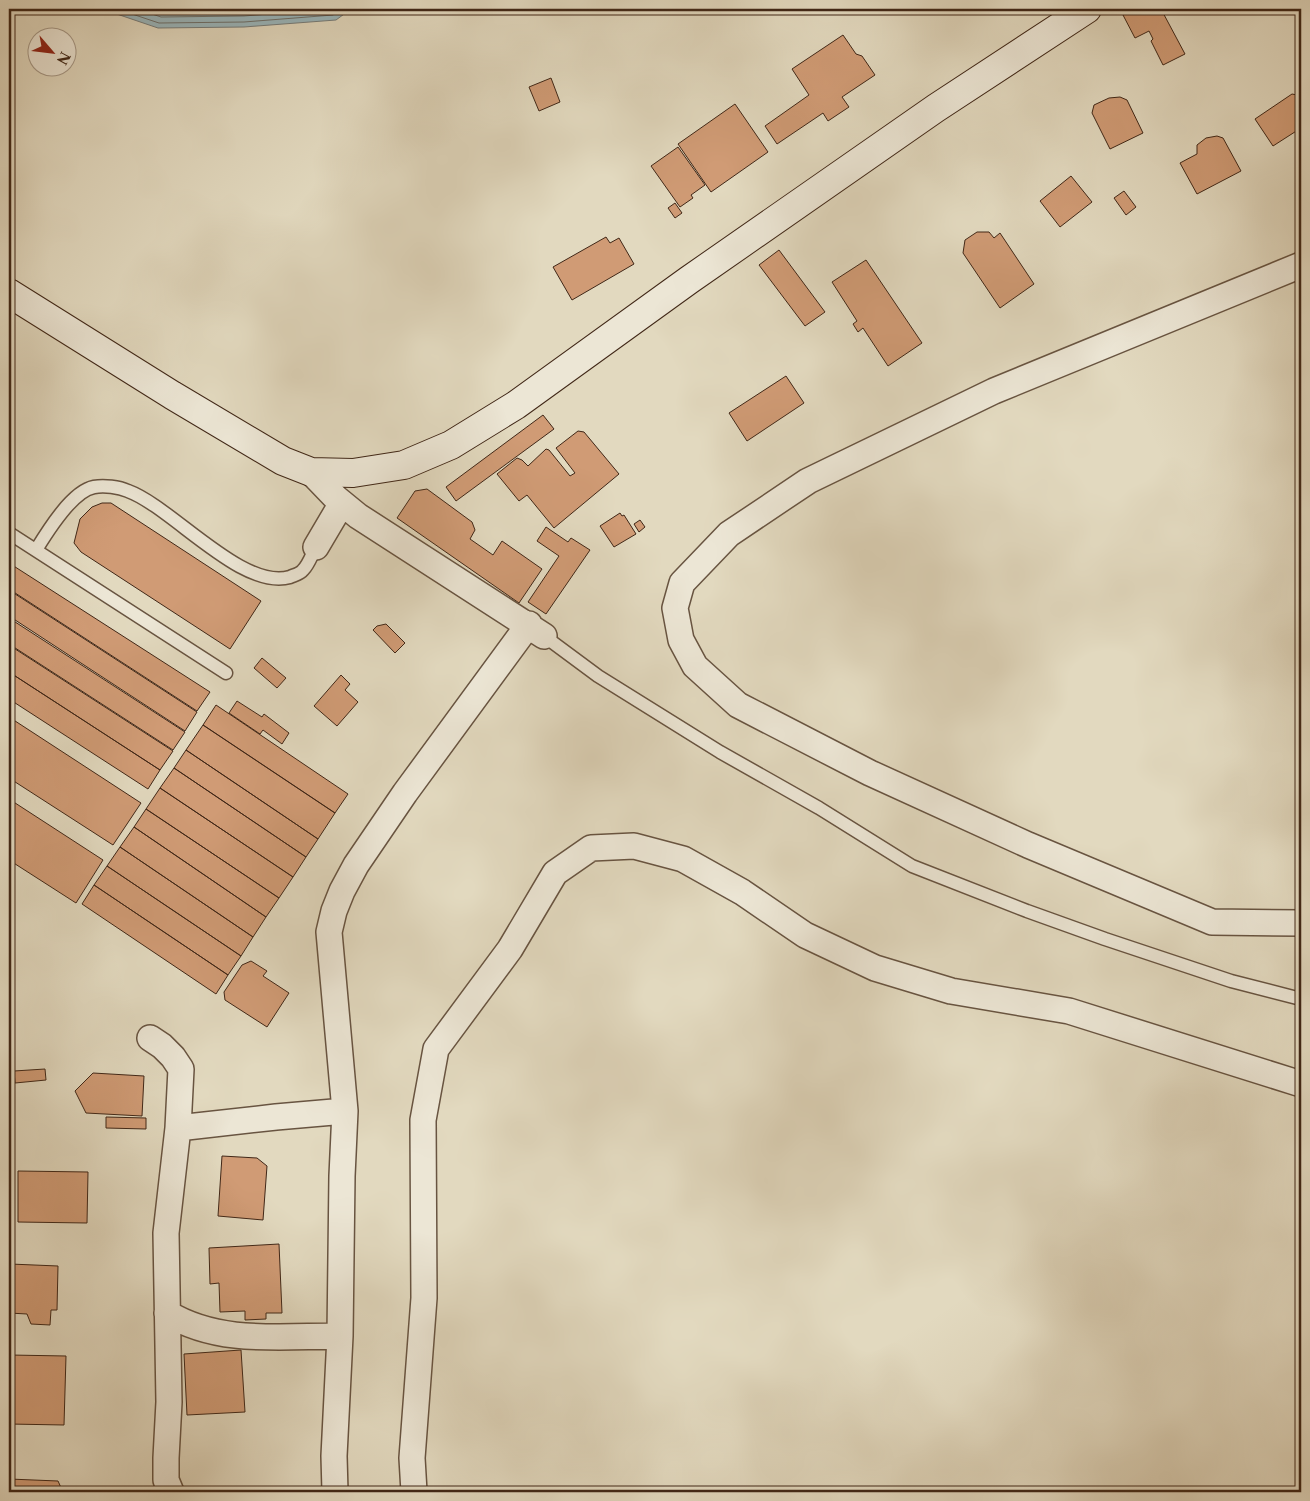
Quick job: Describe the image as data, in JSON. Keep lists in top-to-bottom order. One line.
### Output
{"north":"bottom right"}
